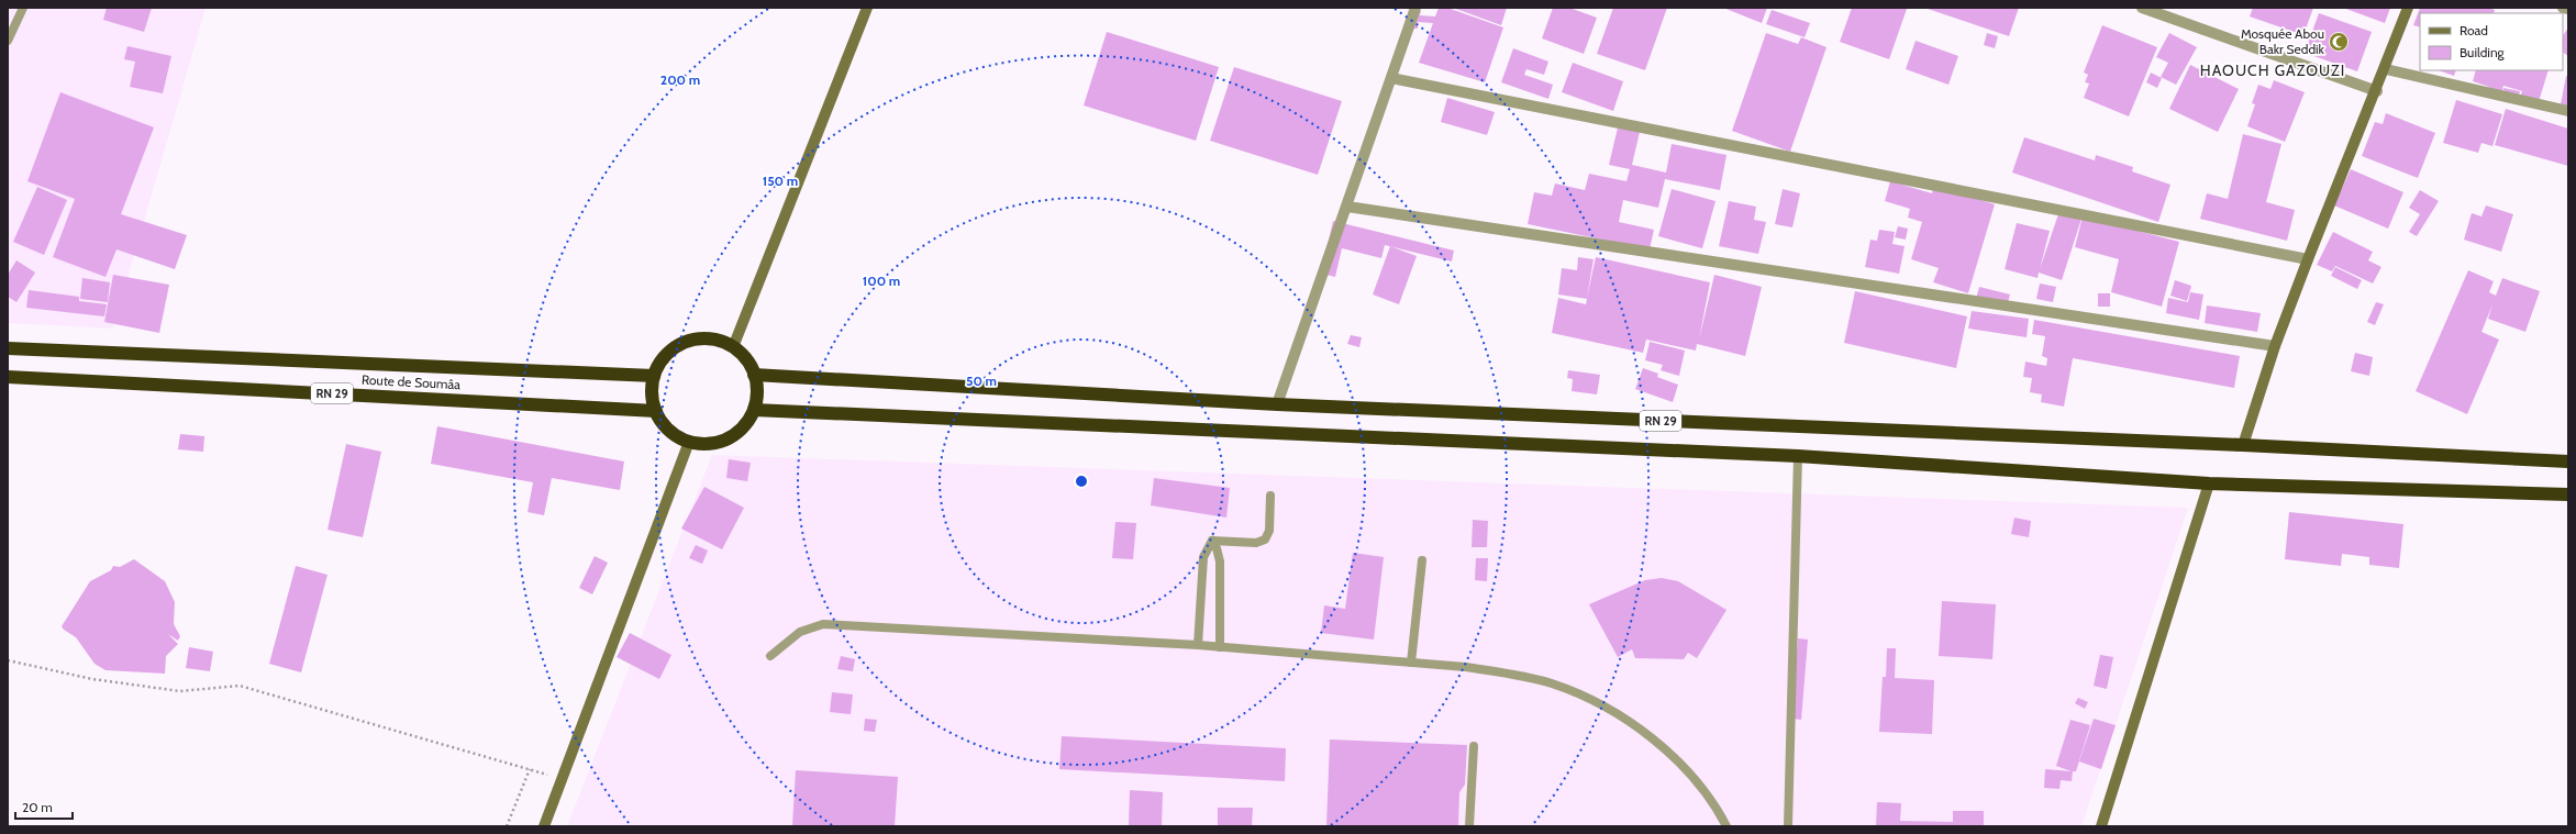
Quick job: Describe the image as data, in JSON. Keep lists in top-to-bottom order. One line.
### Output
{"streets":{"highway":["Route de Soumâa","RN 29"]},"crossings":[["Route de Soumâa","RN 29"]],"districts":["HAOUCH GAZOUZI"],"places":{"mosque":["Mosquée Abou Bakr Seddik"]},"legend":["Road","Building"],"scale_bar":"20 m","rings":["200 m","150 m","100 m","50 m"]}
